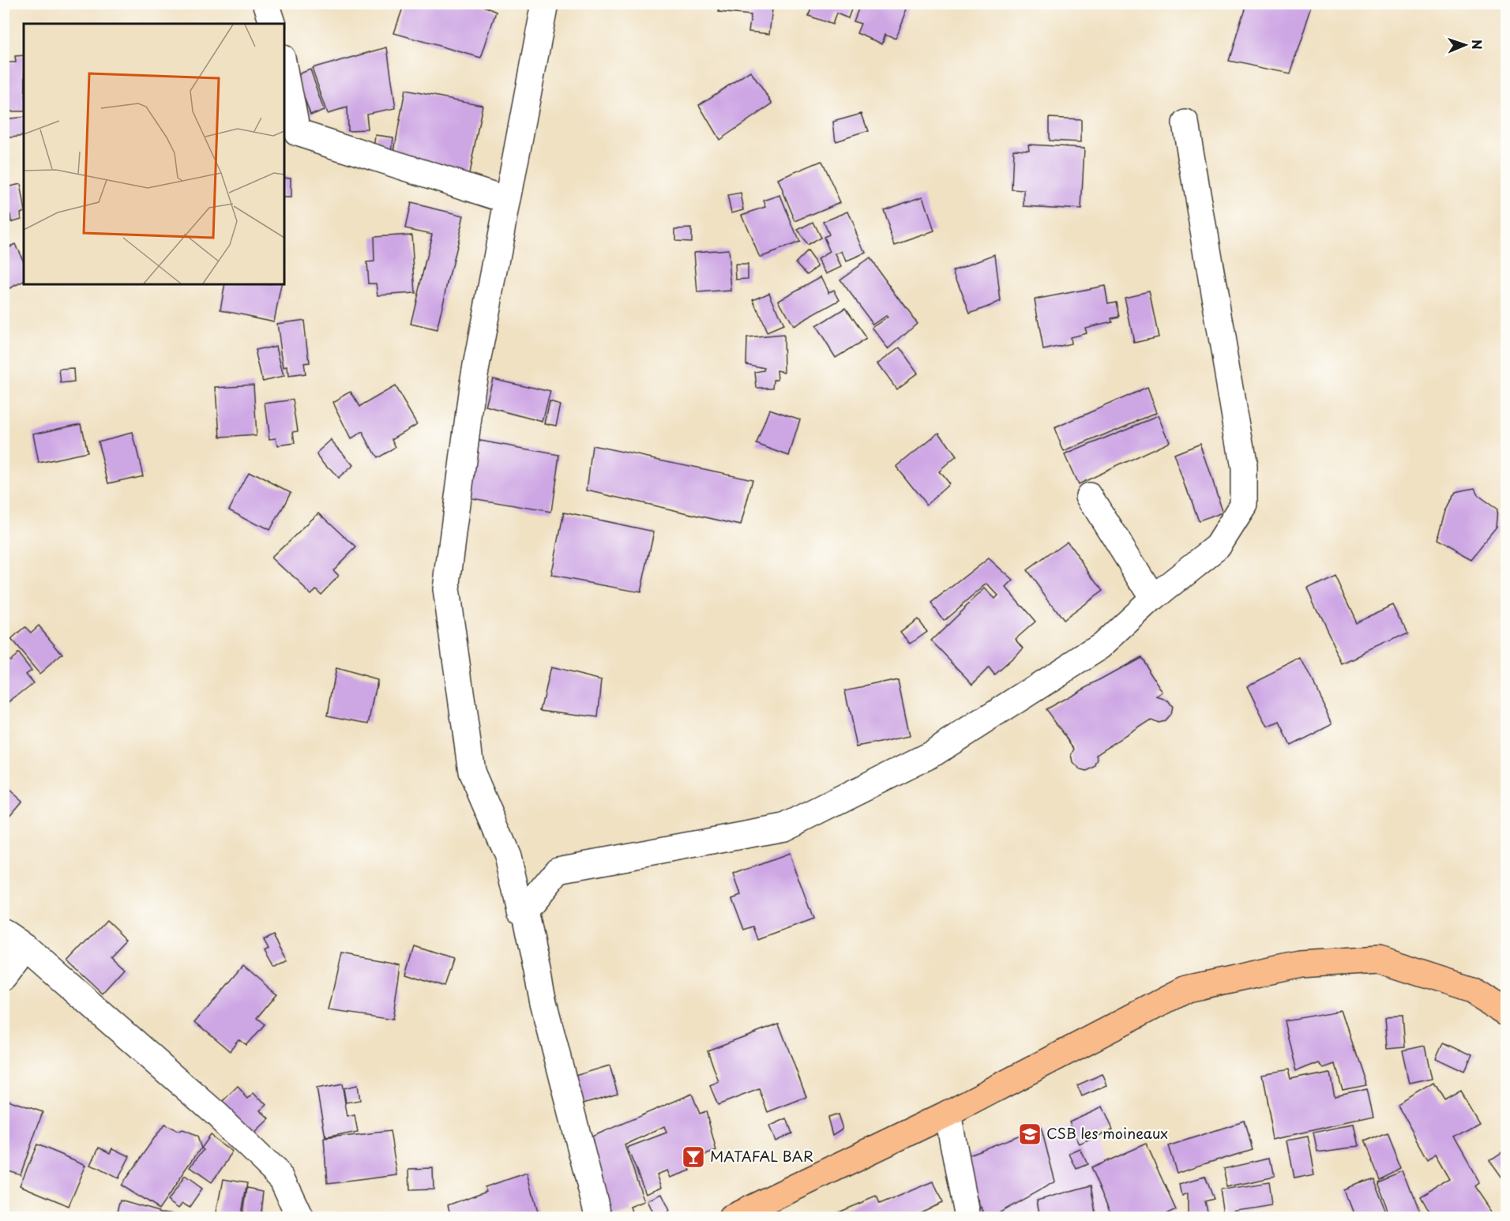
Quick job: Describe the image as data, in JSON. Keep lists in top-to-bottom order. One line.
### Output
{"places":{"school or university":["CSB les moineaux"],"bar":["MATAFAL BAR"]},"north":"right"}
